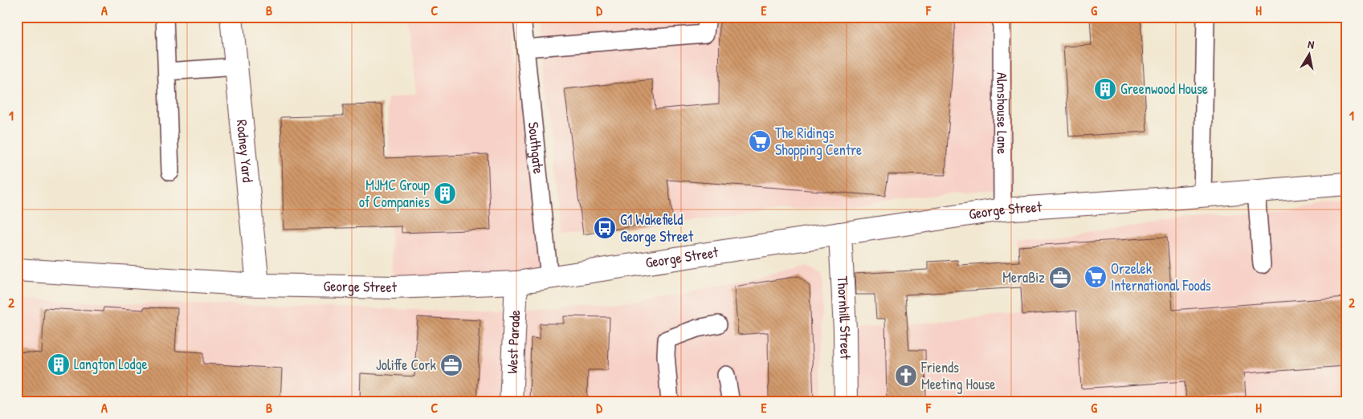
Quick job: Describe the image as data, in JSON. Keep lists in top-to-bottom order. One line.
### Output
{"streets":{"street":["Rodney Yard","George Street","Thornhill Street","West Parade"],"lane":["Almshouse Lane","Southgate"]},"crossings":[["Almshouse Lane","George Street"],["Southgate","George Street"],["Rodney Yard","George Street"],["George Street","Thornhill Street"],["George Street","West Parade"]],"places":{"building":["Greenwood House","MJMC Group of Companies","Langton Lodge"],"supermarket":["The Ridings Shopping Centre","Orzelek International Foods"],"bus stop":["G1 Wakefield George Street"],"office":["MeraBiz","Joliffe Cork"],"church":["Friends Meeting House"]},"north":"top","grid":{"columns":["A","B","C","D","E","F","G","H"],"rows":["1","2"]}}
